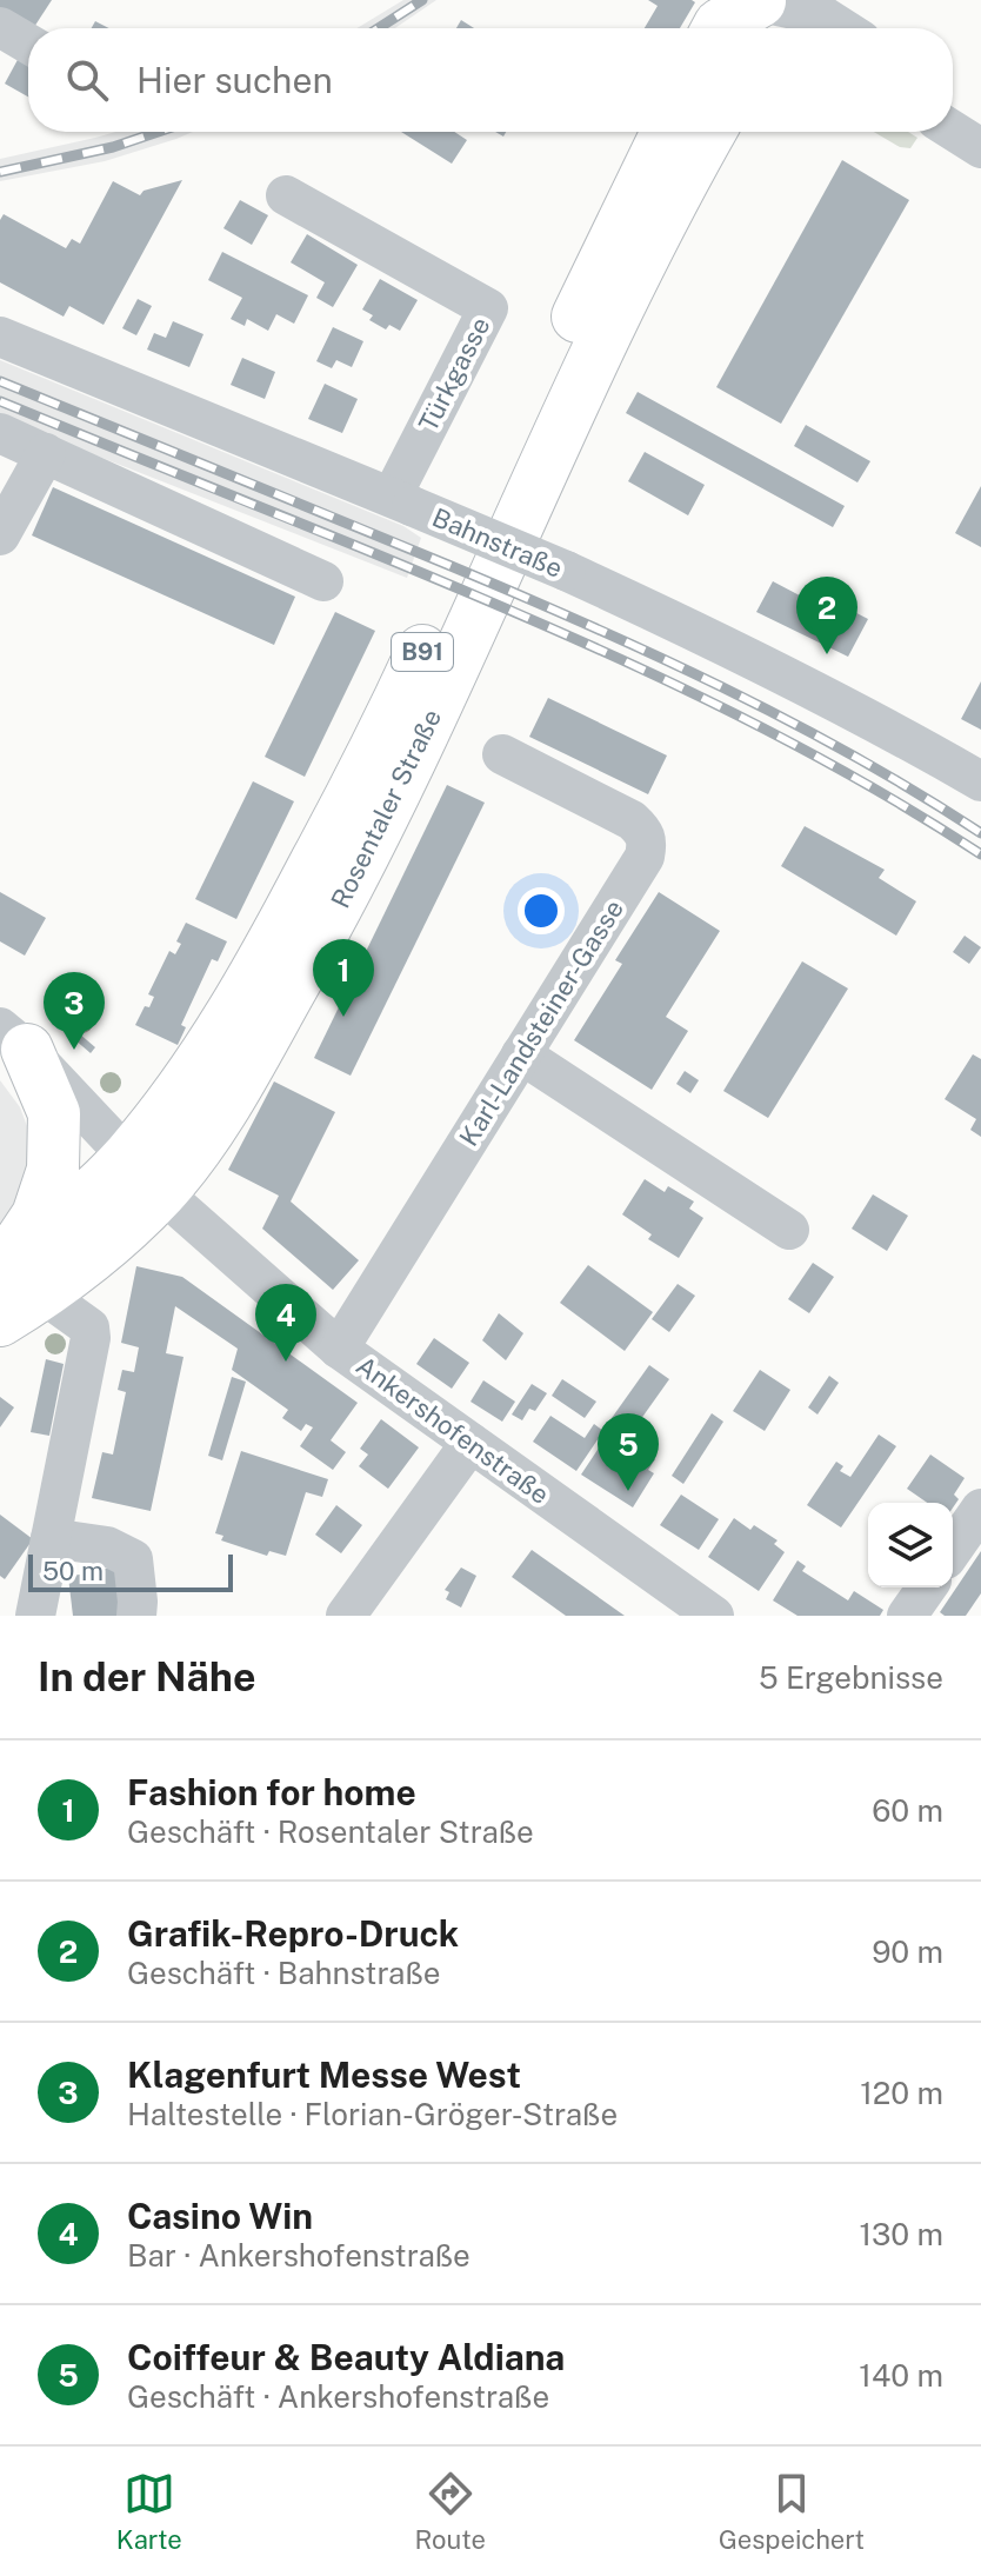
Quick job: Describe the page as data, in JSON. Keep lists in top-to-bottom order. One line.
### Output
{"streets":{"main road":["B91","Rosentaler Straße"],"street":["Türkgasse","Bahnstraße","Karl-Landsteiner-Gasse","Ankershofenstraße"]},"crossings":[["Türkgasse","Bahnstraße"],["Rosentaler Straße","Ankershofenstraße"],["Karl-Landsteiner-Gasse","Ankershofenstraße"]],"scale_bar":"50 m","page":{"search":"Hier suchen","pins":["2","1","3","4","5"],"scale":"50 m","heading":["In der Nähe","5 Ergebnisse"],"list":[{"mark":"1","name":"Fashion for home","note":"Geschäft · Rosentaler Straße","value":"60 m"},{"mark":"2","name":"Grafik-Repro-Druck","note":"Geschäft · Bahnstraße","value":"90 m"},{"mark":"3","name":"Klagenfurt Messe West","note":"Haltestelle · Florian-Gröger-Straße","value":"120 m"},{"mark":"4","name":"Casino Win","note":"Bar · Ankershofenstraße","value":"130 m"},{"mark":"5","name":"Coiffeur & Beauty Aldiana","note":"Geschäft · Ankershofenstraße","value":"140 m"}],"nav":["Karte","Route","Gespeichert"]}}
